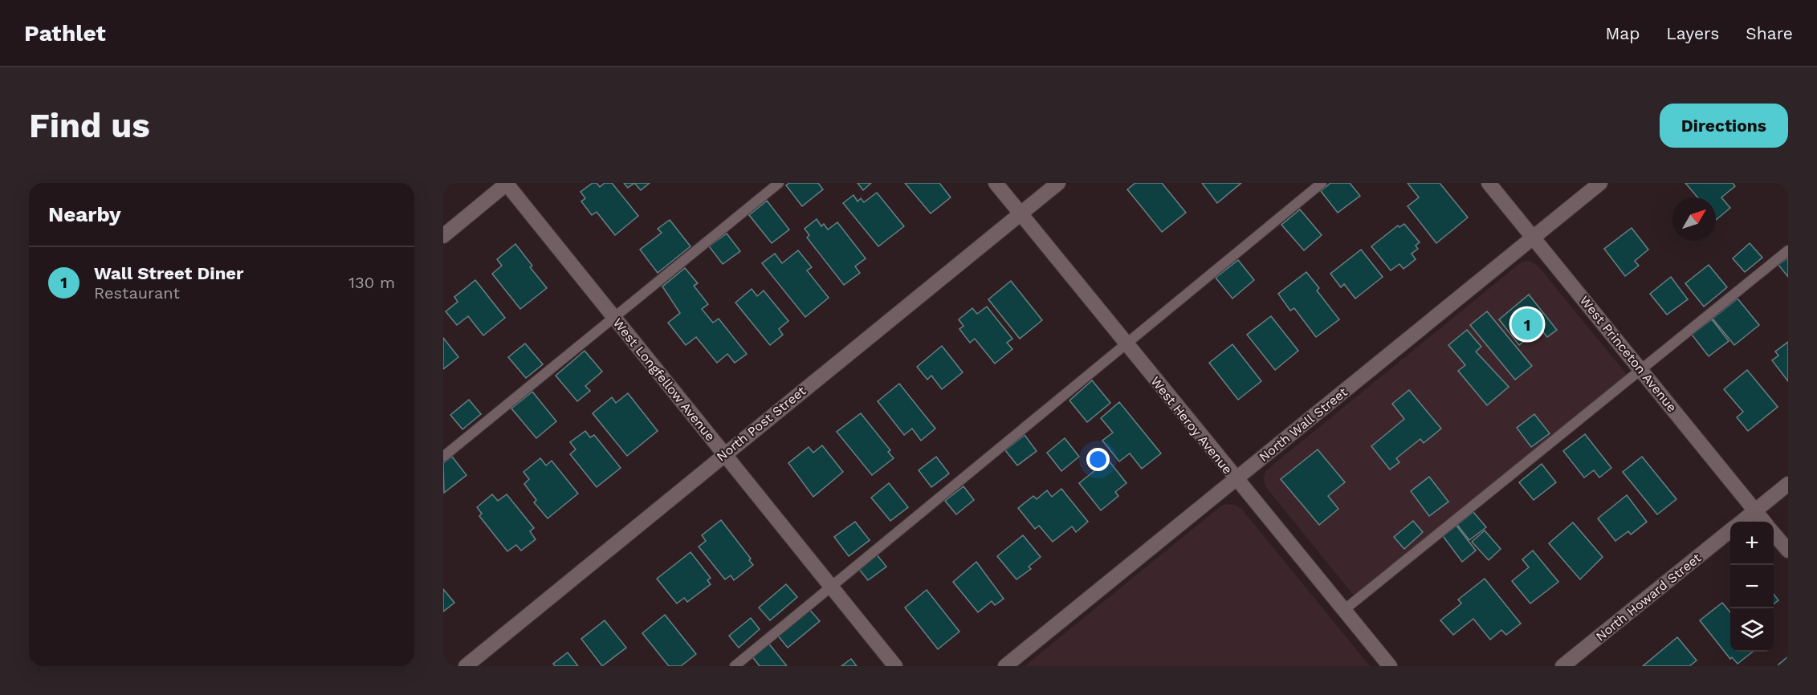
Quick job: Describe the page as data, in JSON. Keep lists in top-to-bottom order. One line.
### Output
{"streets":{"street":["West Princeton Avenue","West Longfellow Avenue","North Post Street","North Wall Street","West Heroy Avenue","North Howard Street"]},"crossings":[["West Princeton Avenue","North Wall Street"],["West Princeton Avenue","North Howard Street"],["West Longfellow Avenue","North Post Street"],["North Post Street","West Heroy Avenue"],["North Wall Street","West Heroy Avenue"]],"north":"top right","page":{"header":"Pathlet","nav":["Map","Layers","Share"],"buttons":"Directions","title":"Find us","heading":"Nearby","list":[{"mark":"1","name":"Wall Street Diner","note":"Restaurant","value":"130 m"}],"pins":"1","map_buttons":["+","−"]}}
